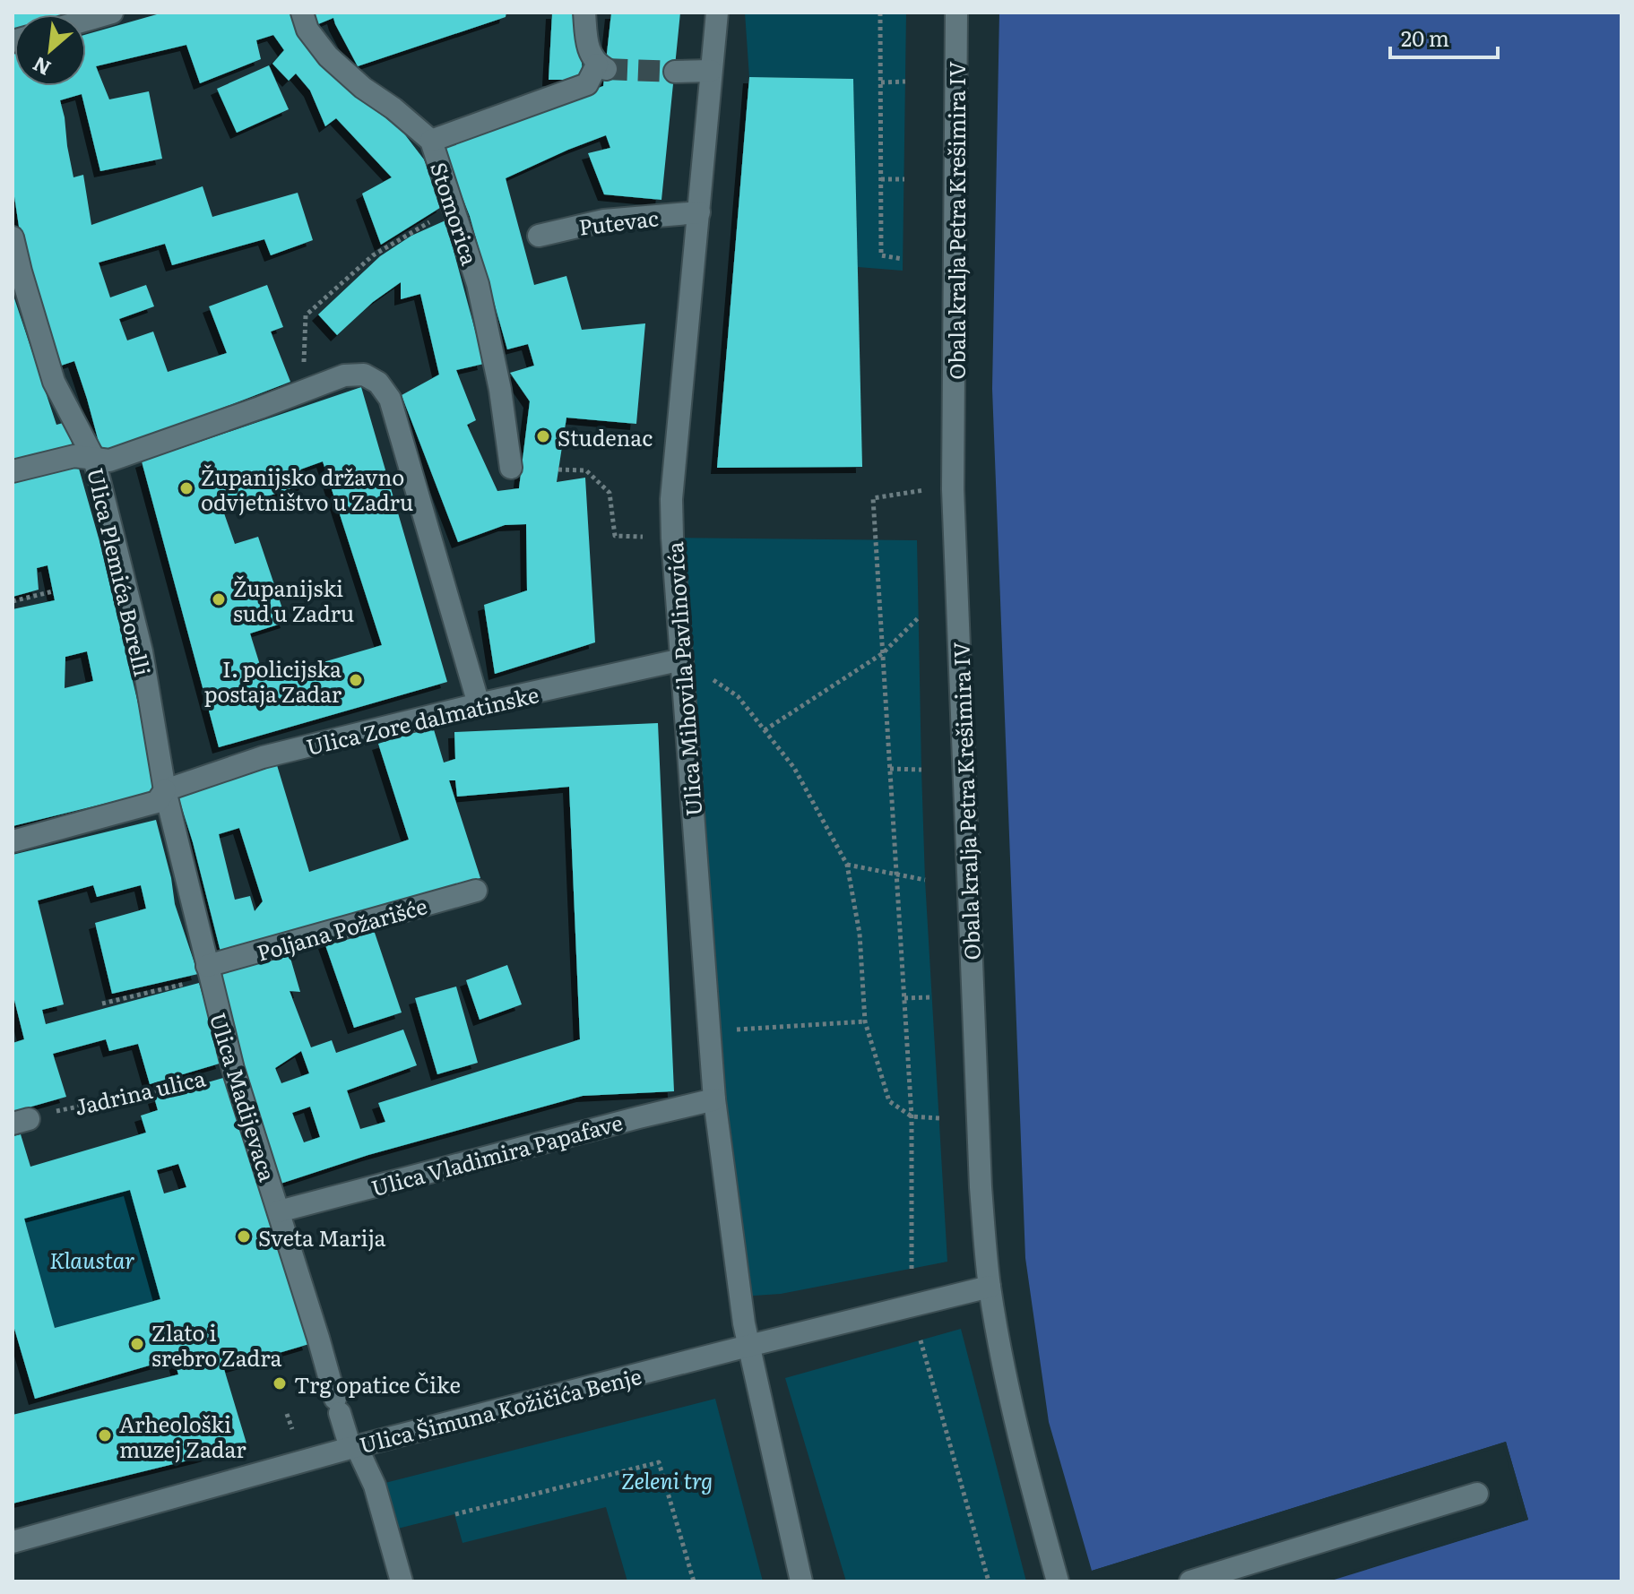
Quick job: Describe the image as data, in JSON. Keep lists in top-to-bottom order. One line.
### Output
{"streets":{"street":["Stomorica","Obala kralja Petra Krešimira IV","Putevac","Ulica Plemića Borelli","Ulica Mihovila Pavlinovića","Ulica Zore dalmatinske","Poljana Požarišće","Ulica Madijevaca","Ulica Vladimira Papafave","Ulica Šimuna Kožičića Benje"],"path":["Jadrina ulica"]},"crossings":[["Obala kralja Petra Krešimira IV","Ulica Šimuna Kožičića Benje"],["Putevac","Ulica Mihovila Pavlinovića"],["Ulica Plemića Borelli","Ulica Zore dalmatinske"],["Ulica Plemića Borelli","Ulica Madijevaca"],["Ulica Mihovila Pavlinovića","Ulica Zore dalmatinske"],["Ulica Mihovila Pavlinovića","Ulica Vladimira Papafave"],["Ulica Mihovila Pavlinovića","Ulica Šimuna Kožičića Benje"],["Ulica Zore dalmatinske","Ulica Madijevaca"],["Poljana Požarišće","Ulica Madijevaca"],["Jadrina ulica","Ulica Madijevaca"],["Ulica Madijevaca","Ulica Vladimira Papafave"],["Ulica Madijevaca","Ulica Šimuna Kožičića Benje"]],"parks":["Klaustar","Zeleni trg"],"places":["Studenac","Županijsko državno odvjetništvo u Zadru","Županijski sud u Zadru","I. policijska postaja Zadar","Sveta Marija","Zlato i srebro Zadra","Trg opatice Čike","Arheološki muzej Zadar"],"scale_bar":"20 m","north":"bottom left"}
